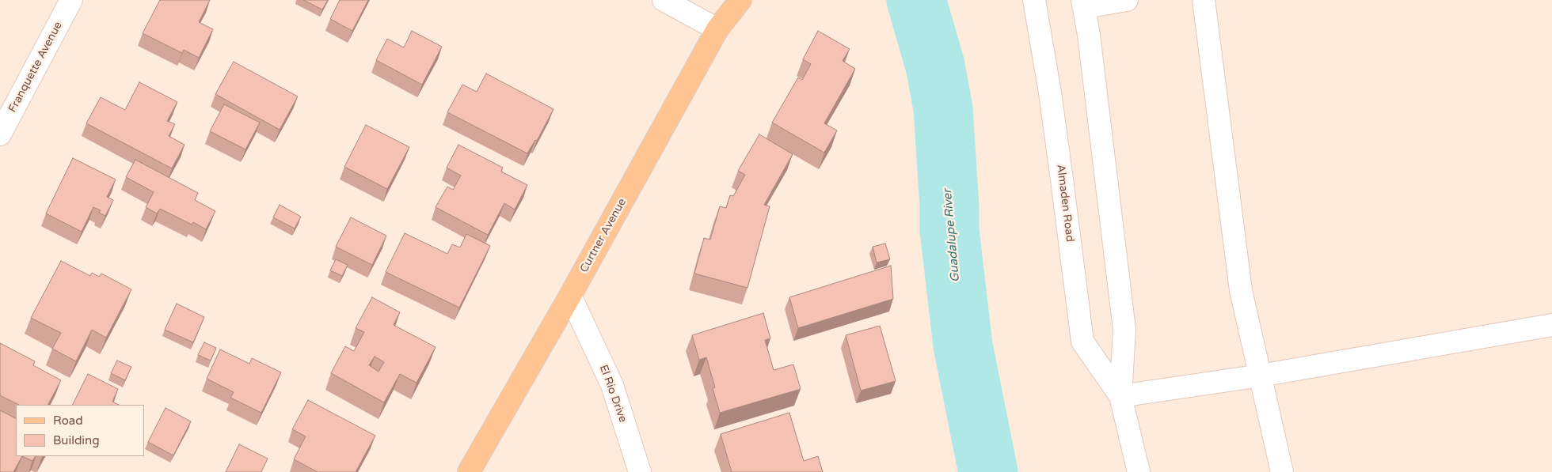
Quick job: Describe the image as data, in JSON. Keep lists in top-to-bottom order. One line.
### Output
{"streets":{"main road":["Curtner Avenue"],"street":["Franquette Avenue","Almaden Road","El Rio Drive"]},"crossings":[["Curtner Avenue","El Rio Drive"]],"water":["Guadalupe River"],"legend":["Road","Building"]}
